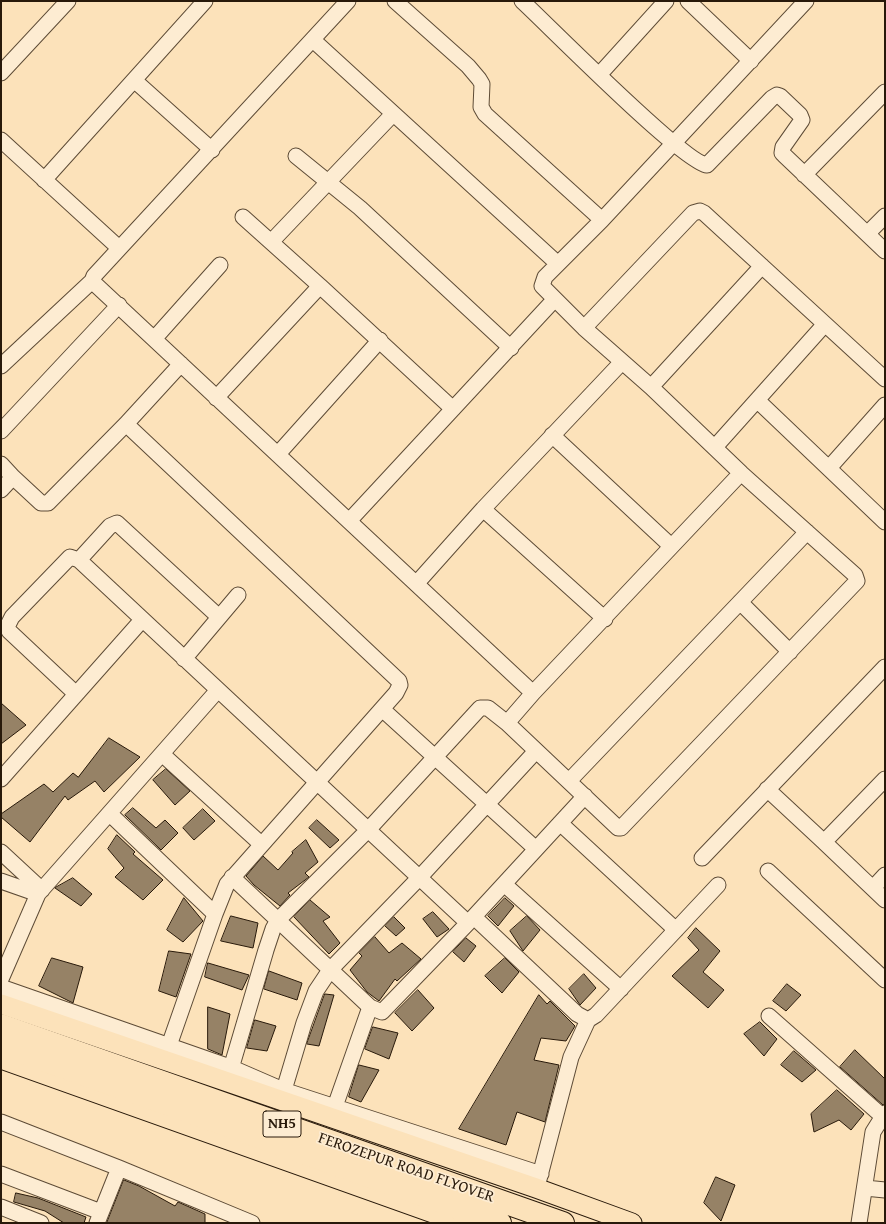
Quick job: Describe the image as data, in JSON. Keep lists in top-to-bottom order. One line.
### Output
{"streets":{"highway":["NH5","FEROZEPUR ROAD FLYOVER"]}}
